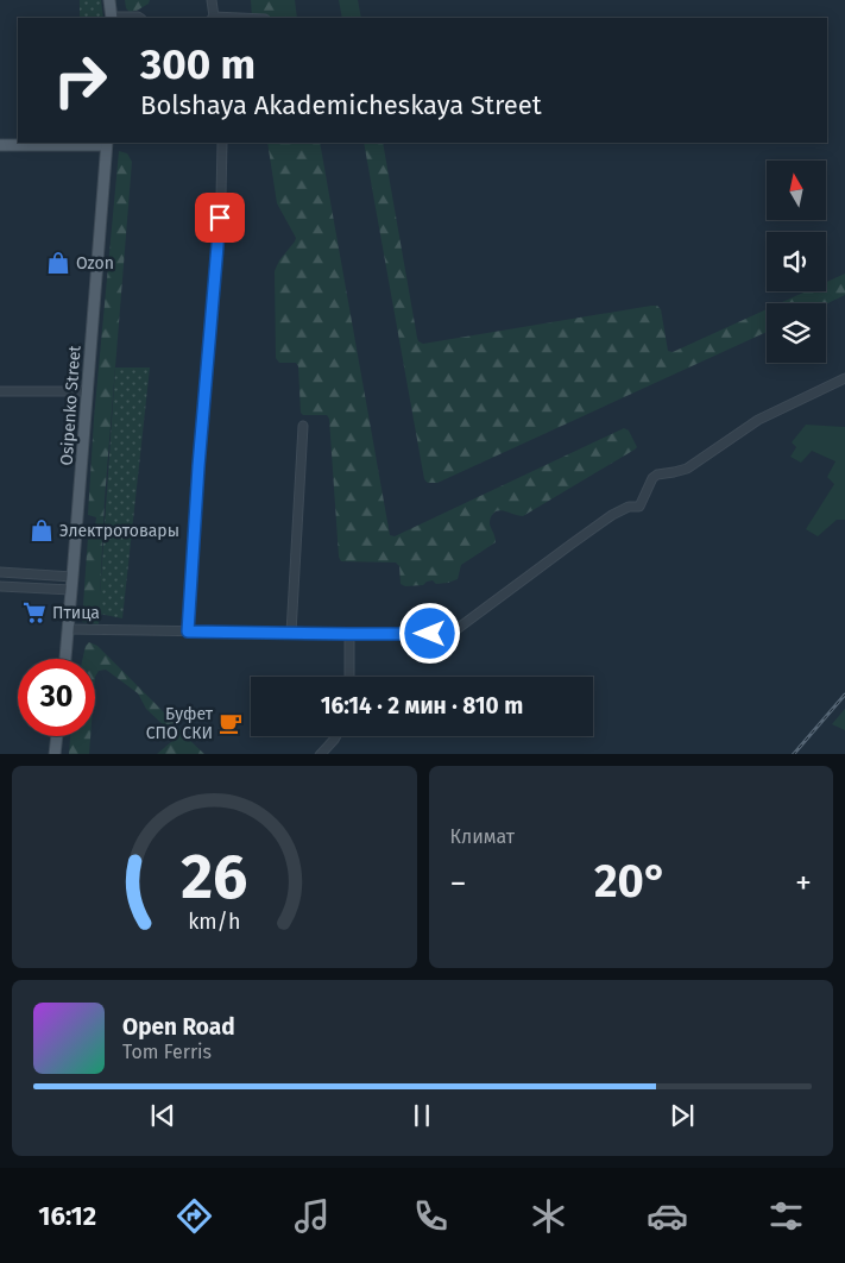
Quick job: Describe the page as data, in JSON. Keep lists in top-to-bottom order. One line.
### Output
{"streets":{"main road":["Osipenko Street"]},"places":{"shop":["Ozon","Электротовары"],"supermarket":["Птица"],"cafe":["Буфет СПО СКИ"]},"north":"top","page":{"turn":["300 m","Bolshaya Akademicheskaya Street"],"limit":"30","trip":"16:14 · 2 мин · 810 m","tile":"Климат","heat":["−","20°","+"],"song":["Open Road","Tom Ferris"],"tabs":"16:12","gauge":["26","km/h"]}}
